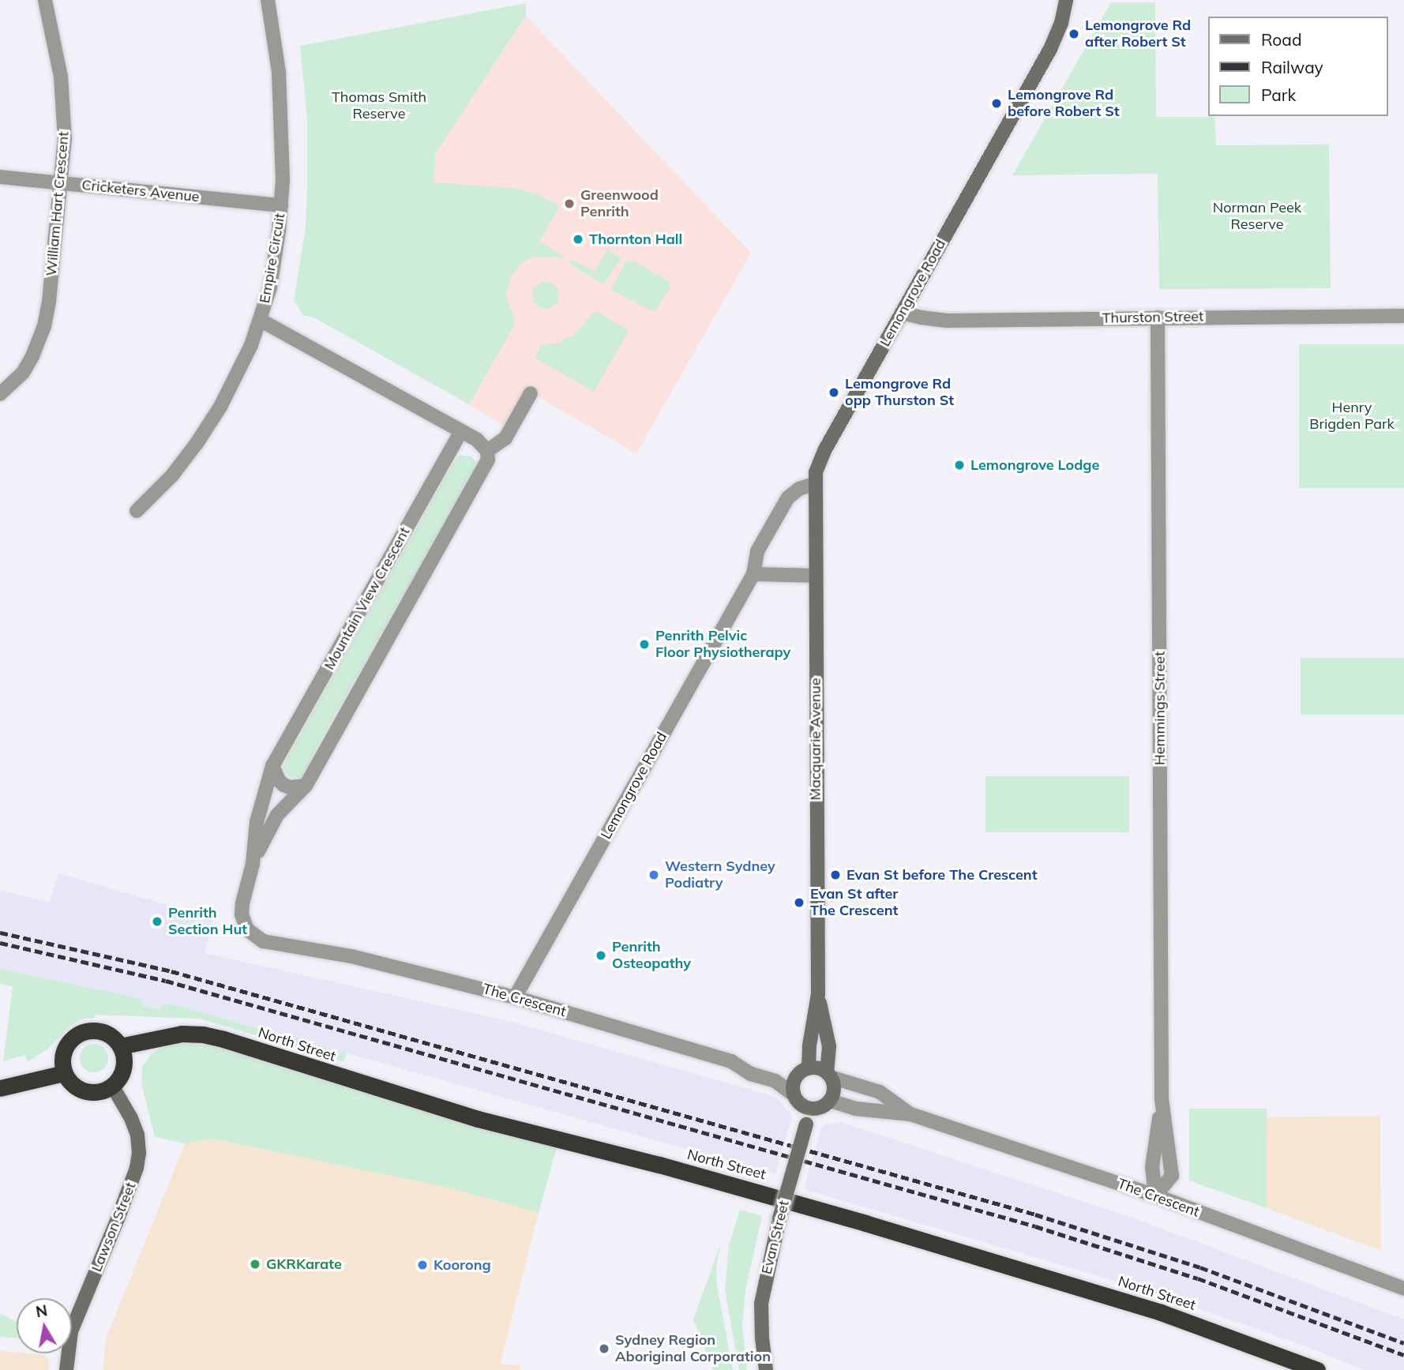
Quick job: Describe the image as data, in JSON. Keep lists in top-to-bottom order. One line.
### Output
{"streets":{"highway":["North Street"],"street":["Cricketers Avenue","William Hart Crescent","Empire Circuit","Lemongrove Road","Thurston Street","Mountain View Crescent","Hemmings Street","Macquarie Avenue","The Crescent","Lawson Street","Evan Street"]},"crossings":[["Cricketers Avenue","William Hart Crescent"],["Cricketers Avenue","Empire Circuit"],["Lemongrove Road","Thurston Street"],["Lemongrove Road","Macquarie Avenue"],["Lemongrove Road","The Crescent"],["Thurston Street","Hemmings Street"],["Mountain View Crescent","The Crescent"],["Hemmings Street","The Crescent"],["Macquarie Avenue","The Crescent"],["Macquarie Avenue","Evan Street"],["The Crescent","Evan Street"],["North Street","Lawson Street"]],"parks":["Thomas Smith Reserve","Norman Peek Reserve","Henry Brigden Park"],"places":["Lemongrove Rd after Robert St","Lemongrove Rd before Robert St","Greenwood Penrith","Thornton Hall","Lemongrove Rd opp Thurston St","Lemongrove Lodge","Penrith Pelvic Floor Physiotherapy","Western Sydney Podiatry","Evan St before The Crescent","Evan St after The Crescent","Penrith Section Hut","Penrith Osteopathy","GKRKarate","Koorong","Sydney Region Aboriginal Corporation"],"legend":["Road","Railway","Park"],"north":"top"}
